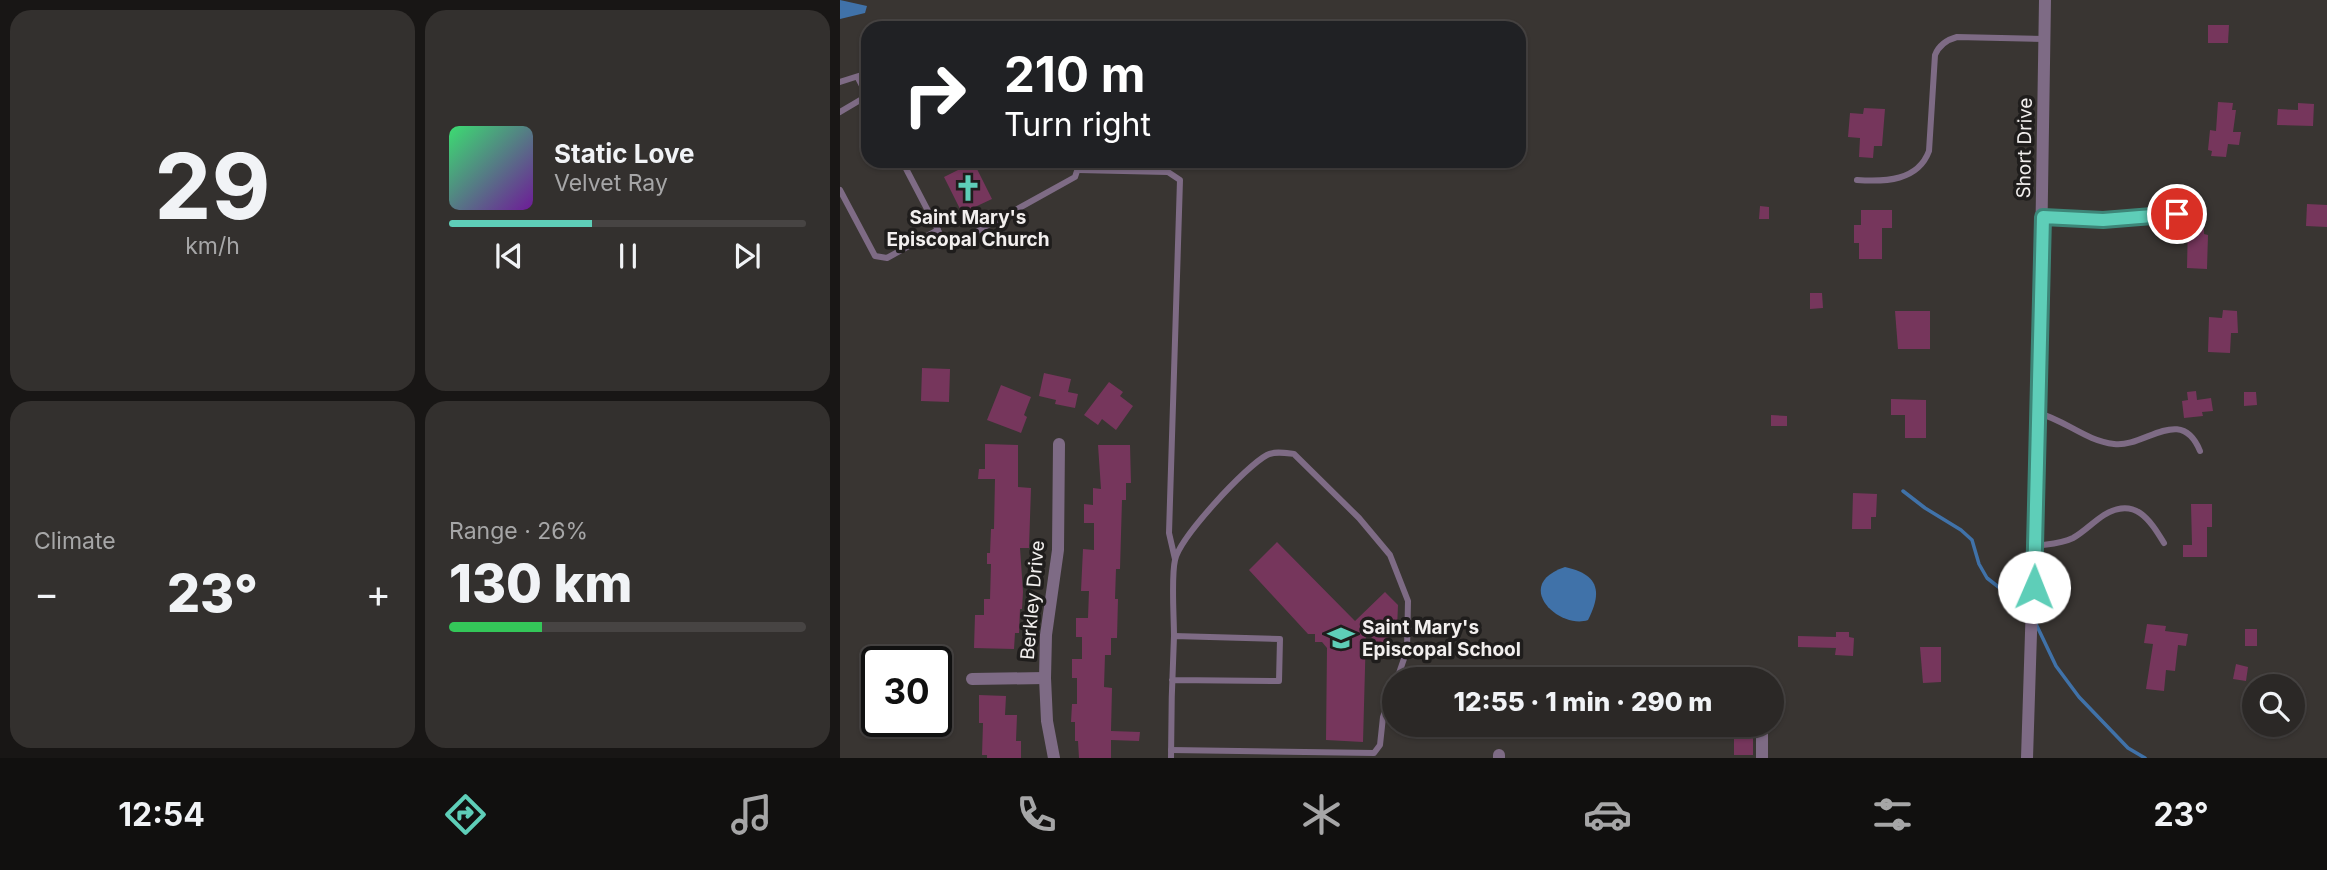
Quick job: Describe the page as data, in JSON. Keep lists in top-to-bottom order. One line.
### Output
{"streets":{"street":["Short Drive","Berkley Drive"]},"places":{"church":["Saint Mary's Episcopal Church"],"school or university":["Saint Mary's Episcopal School"]},"page":{"tile":[["29","km/h"],"Climate",["Range · 26%","130 km"]],"turn":["210 m","Turn right"],"song":["Static Love","Velvet Ray"],"heat":["−","23°","+"],"limit":"30","trip":"12:55 · 1 min · 290 m","tabs":["12:54","23°"]}}
